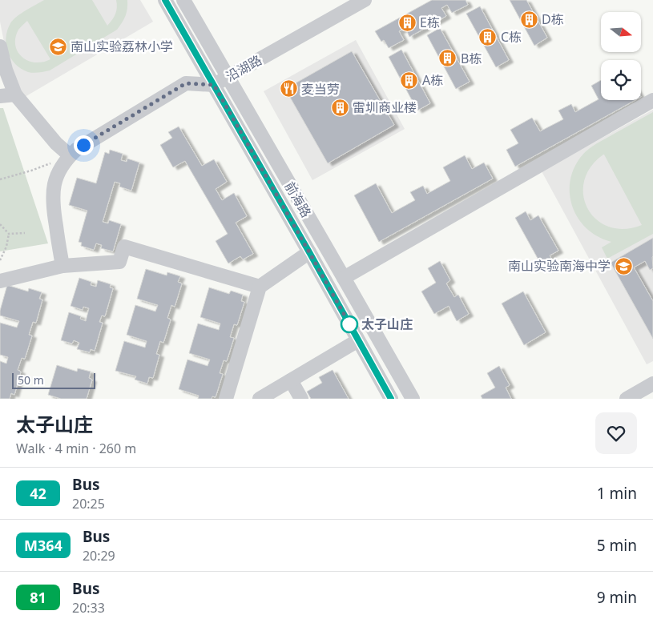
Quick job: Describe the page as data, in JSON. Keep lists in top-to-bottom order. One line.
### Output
{"streets":{"street":["沿湖路","前海路"]},"crossings":[["沿湖路","前海路"]],"places":{"building":["D栋","E栋","C栋","B栋","A栋","雷圳商业楼"],"school or university":["南山实验荔林小学","南山实验南海中学"],"restaurant":["麦当劳"],"other":["太子山庄"]},"lines":["bus line 42"],"scale_bar":"50 m","north":"right","page":{"scale":"50 m","heading":["太子山庄","Walk · 4 min · 260 m"],"list":[{"mark":"42","name":"Bus","note":"20:25","value":"1 min"},{"mark":"M364","name":"Bus","note":"20:29","value":"5 min"},{"mark":"81","name":"Bus","note":"20:33","value":"9 min"}]}}
